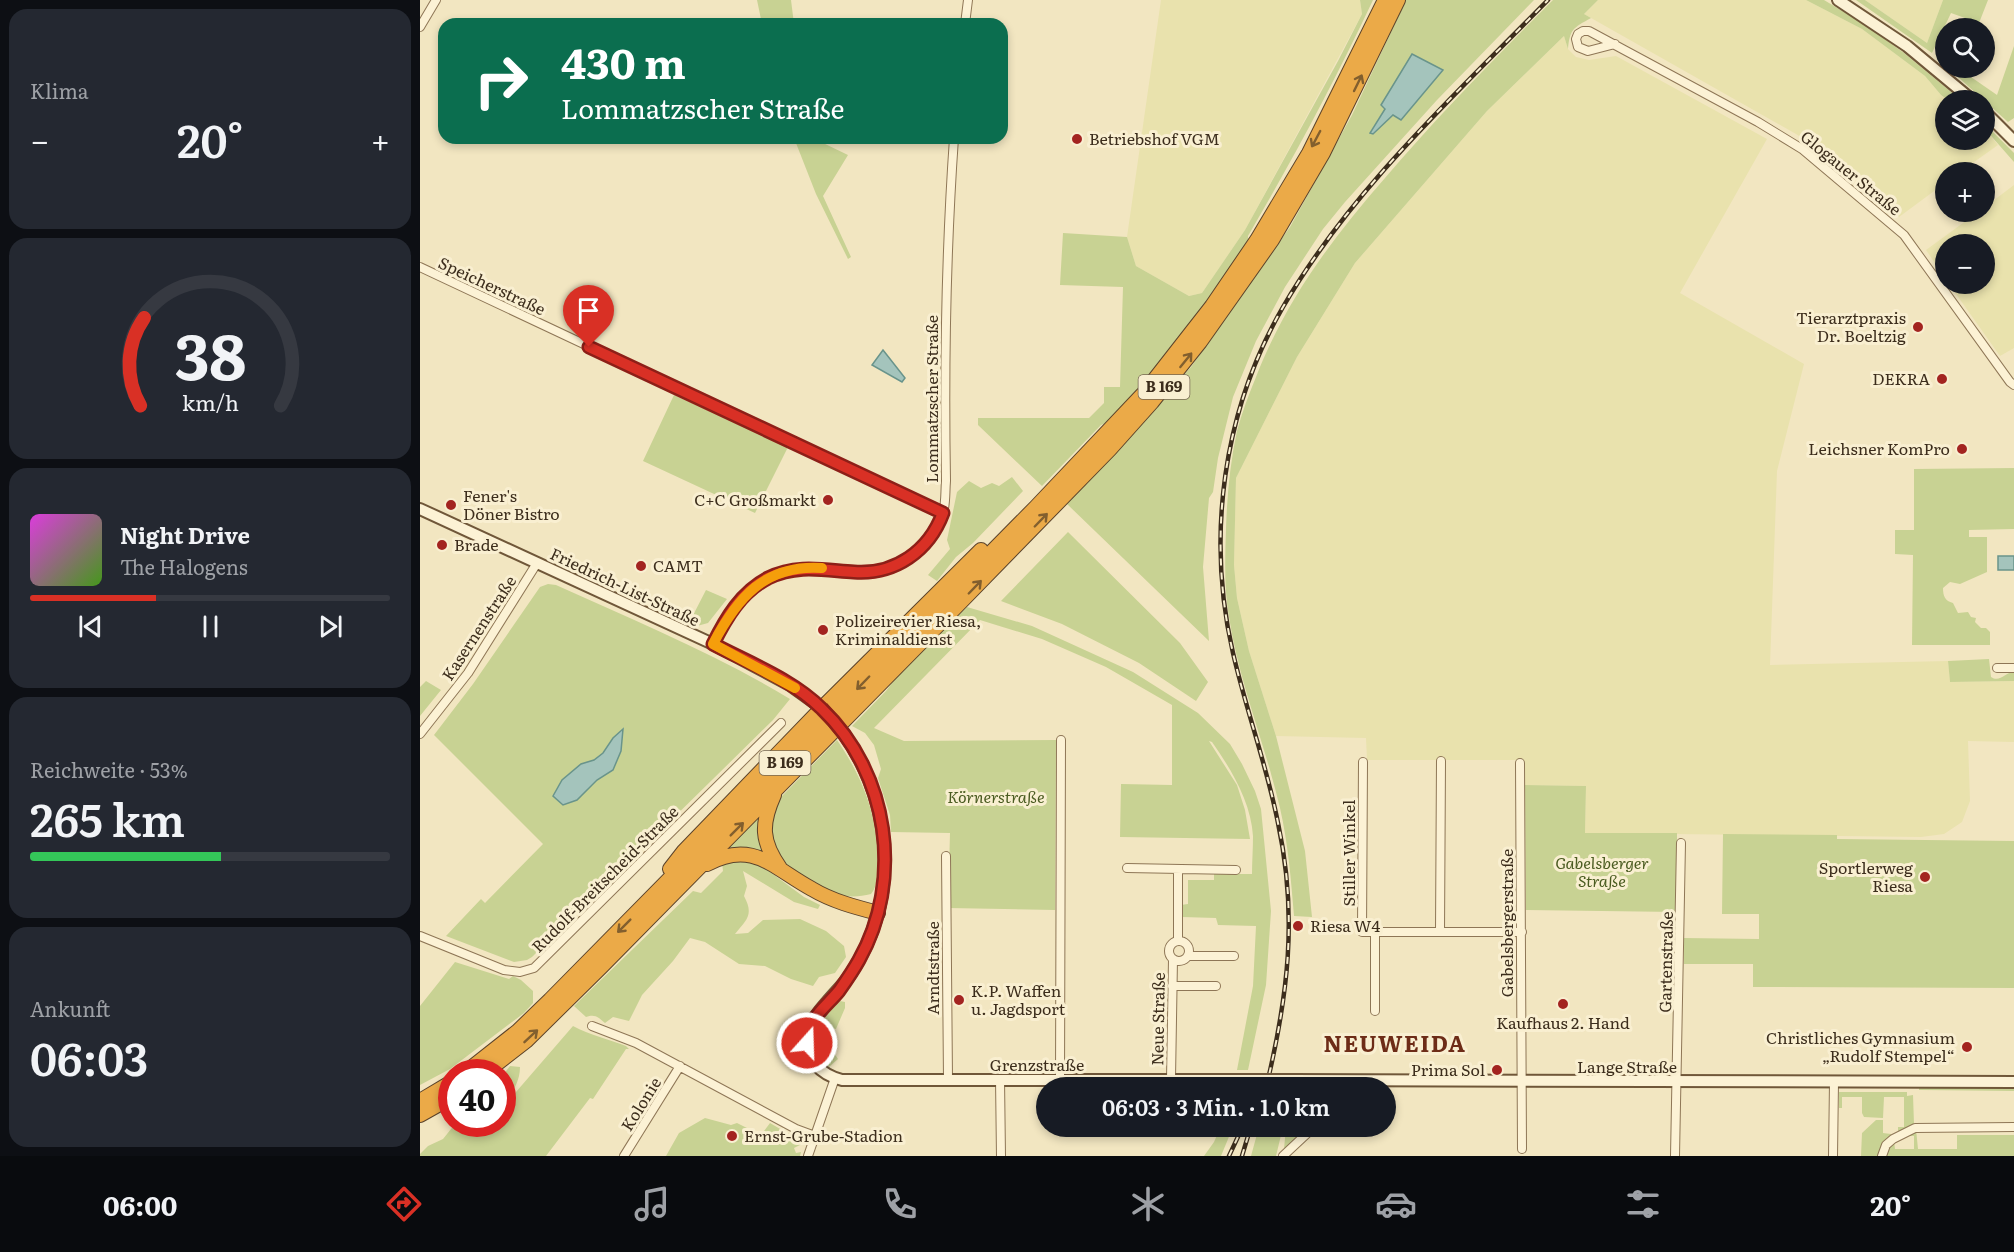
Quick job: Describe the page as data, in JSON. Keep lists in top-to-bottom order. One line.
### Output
{"streets":{"highway":["B 169"],"street":["Glogauer Straße","Speicherstraße","Lommatzscher Straße","Friedrich-List-Straße","Kasernenstraße","Stiller Winkel","Rudolf-Breitscheid-Straße","Gabelsbergerstraße","Gartenstraße","Arndtstraße","Neue Straße","Grenzstraße","Lange Straße","Kolonie"]},"crossings":[["Speicherstraße","Lommatzscher Straße"],["Lommatzscher Straße","Friedrich-List-Straße"],["Friedrich-List-Straße","Kasernenstraße"],["Friedrich-List-Straße","Grenzstraße"],["Gabelsbergerstraße","Lange Straße"],["Gartenstraße","Lange Straße"],["Arndtstraße","Grenzstraße"]],"districts":["NEUWEIDA"],"parks":["Körnerstraße","Gabelsberger Straße"],"places":["Betriebshof VGM","Tierarztpraxis Dr. Boeltzig","DEKRA","Leichsner KomPro","C+C Großmarkt","Fener's Döner Bistro","Brade","CAMT","Polizeirevier Riesa, Kriminaldienst","Sportlerweg Riesa","Riesa W4","K.P. Waffen u. Jagdsport","Kaufhaus 2. Hand","Christliches Gymnasium „Rudolf Stempel“","Prima Sol","Ernst-Grube-Stadion"],"page":{"tile":["Klima",["Reichweite · 53%","265 km"],["Ankunft","06:03"]],"map_buttons":["+","−"],"turn":["430 m","Lommatzscher Straße"],"heat":["−","20°","+"],"song":["Night Drive","The Halogens"],"limit":"40","trip":"06:03 · 3 Min. · 1.0 km","tabs":["06:00","20°"],"gauge":["38","km/h"]}}
